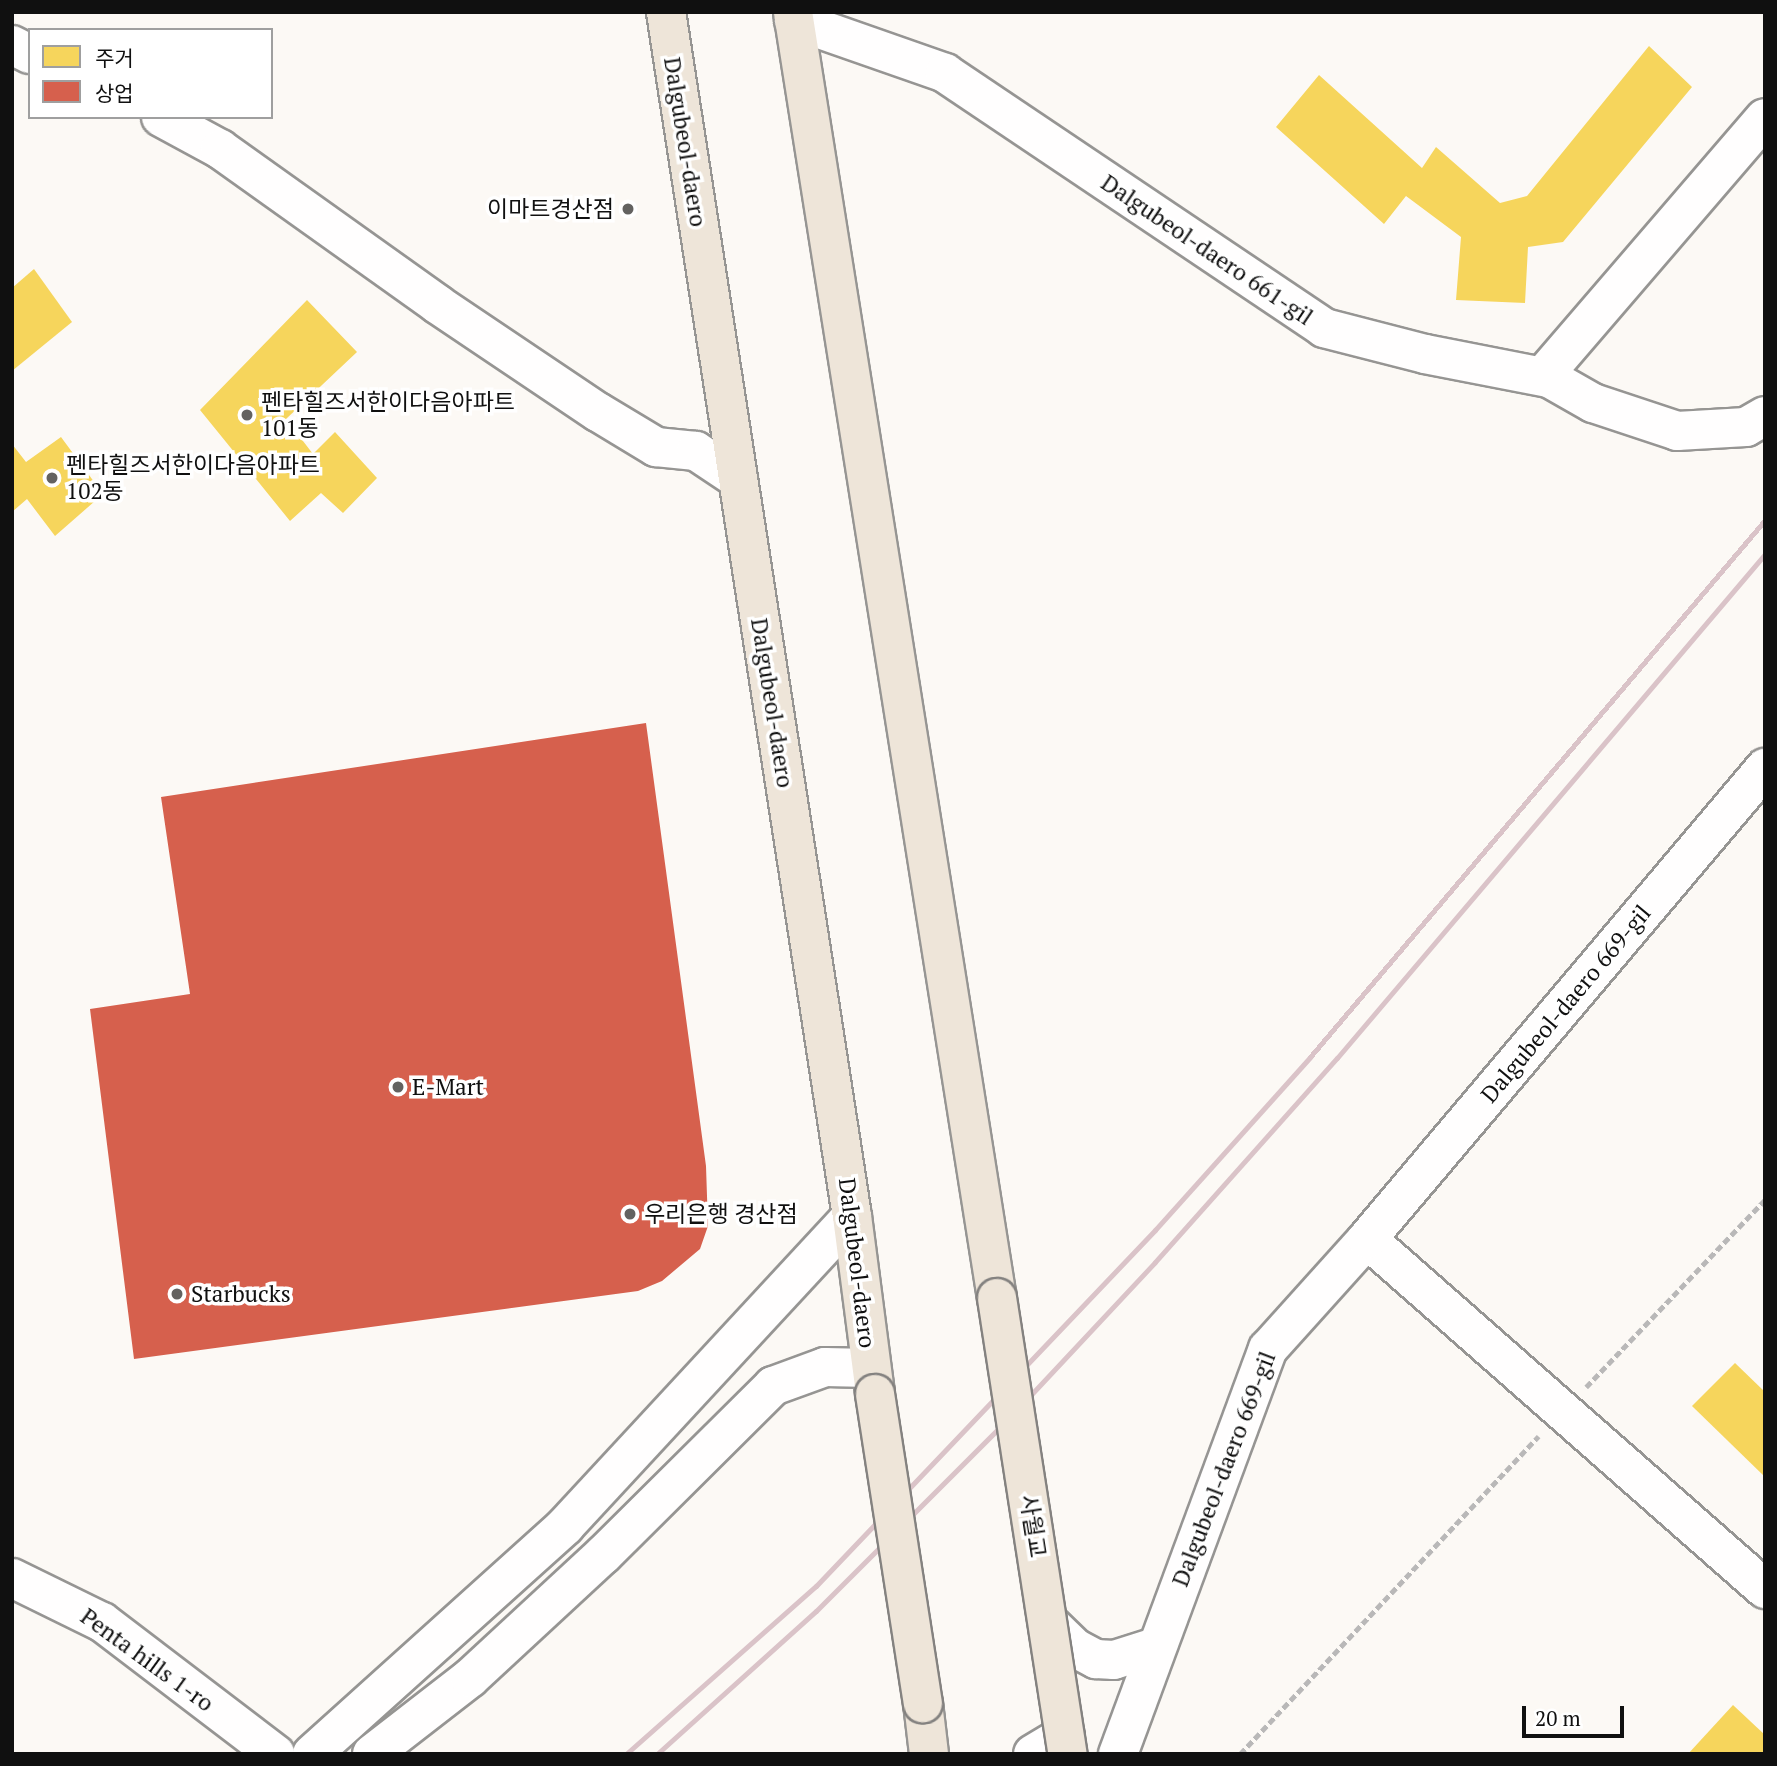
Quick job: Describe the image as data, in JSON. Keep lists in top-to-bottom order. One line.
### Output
{"streets":{"main road":["Dalgubeol-daero","사월교"],"street":["Dalgubeol-daero 661-gil","Dalgubeol-daero 669-gil","Penta hills 1-ro"]},"crossings":[["Dalgubeol-daero 661-gil","사월교"]],"places":["이마트경산점","펜타힐즈서한이다음아파트 101동","펜타힐즈서한이다음아파트 102동","E-Mart","우리은행 경산점","Starbucks"],"legend":["주거","상업"],"scale_bar":"20 m"}
